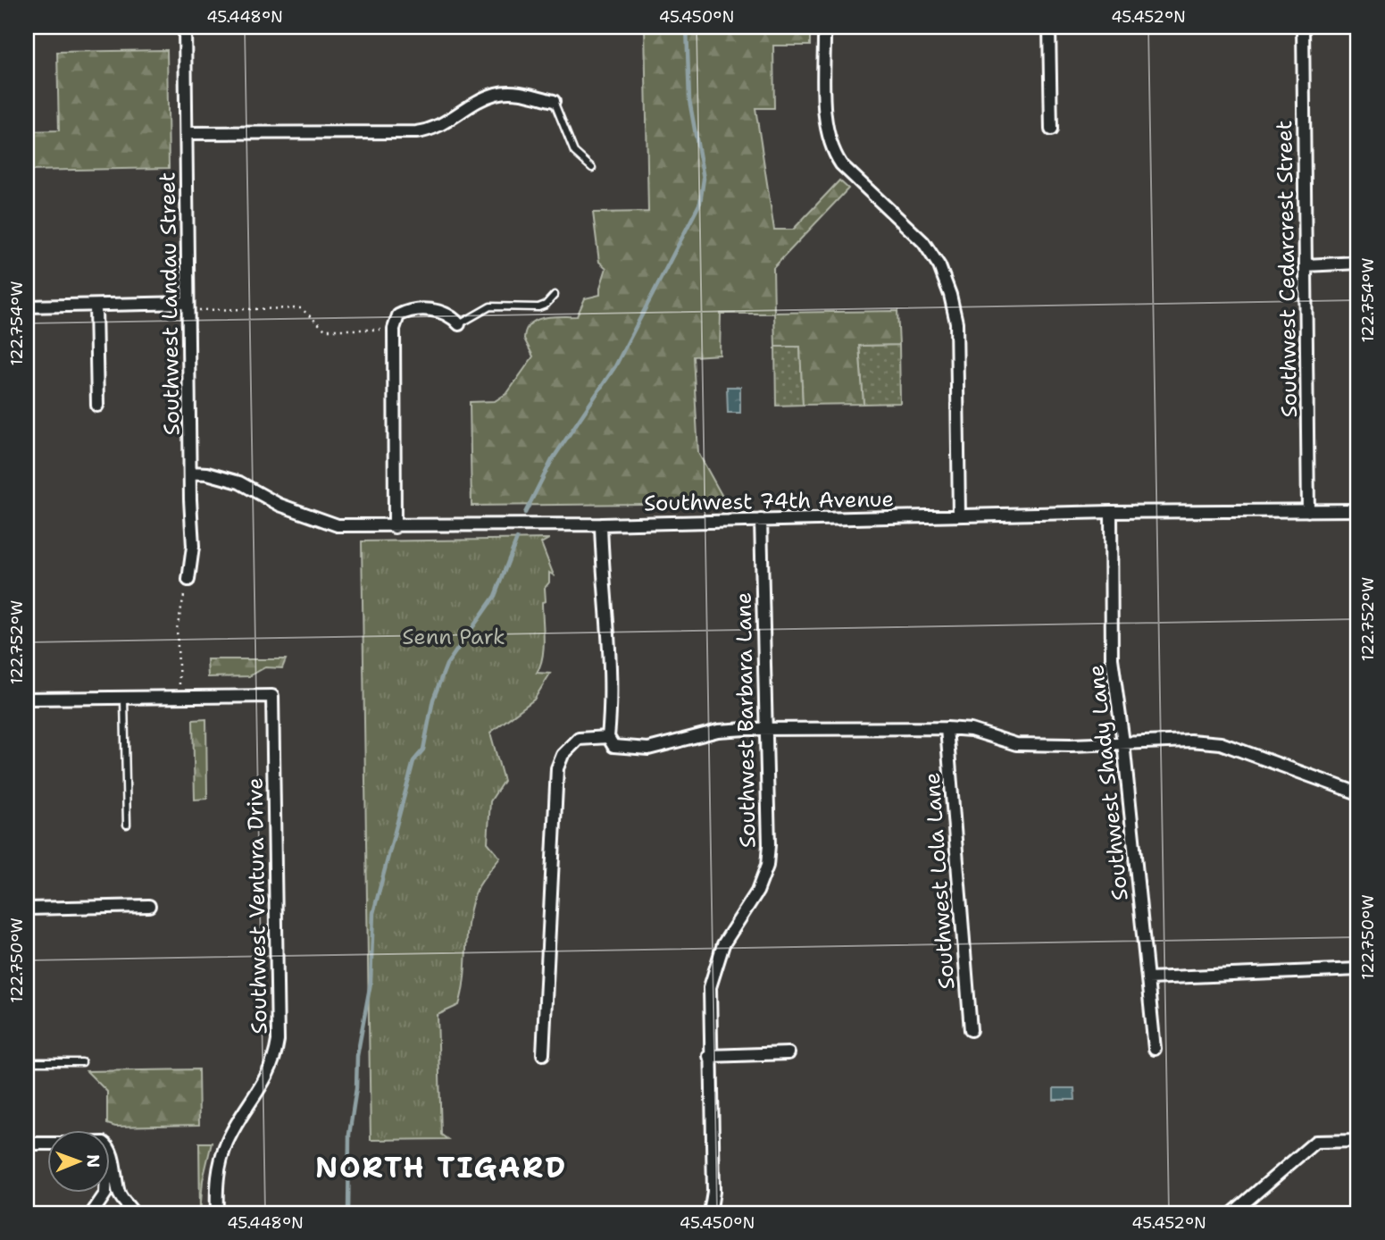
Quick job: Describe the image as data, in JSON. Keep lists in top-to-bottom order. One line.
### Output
{"streets":{"street":["Southwest Cedarcrest Street","Southwest Landau Street","Southwest 74th Avenue","Southwest Barbara Lane","Southwest Shady Lane","Southwest Lola Lane","Southwest Ventura Drive"]},"crossings":[["Southwest Cedarcrest Street","Southwest 74th Avenue"],["Southwest Landau Street","Southwest 74th Avenue"],["Southwest 74th Avenue","Southwest Barbara Lane"],["Southwest 74th Avenue","Southwest Shady Lane"]],"districts":["NORTH TIGARD"],"parks":["Senn Park"],"north":"right","coordinates":["45.448°N","45.450°N","45.452°N","122.754°W","122.752°W","122.750°W"]}
